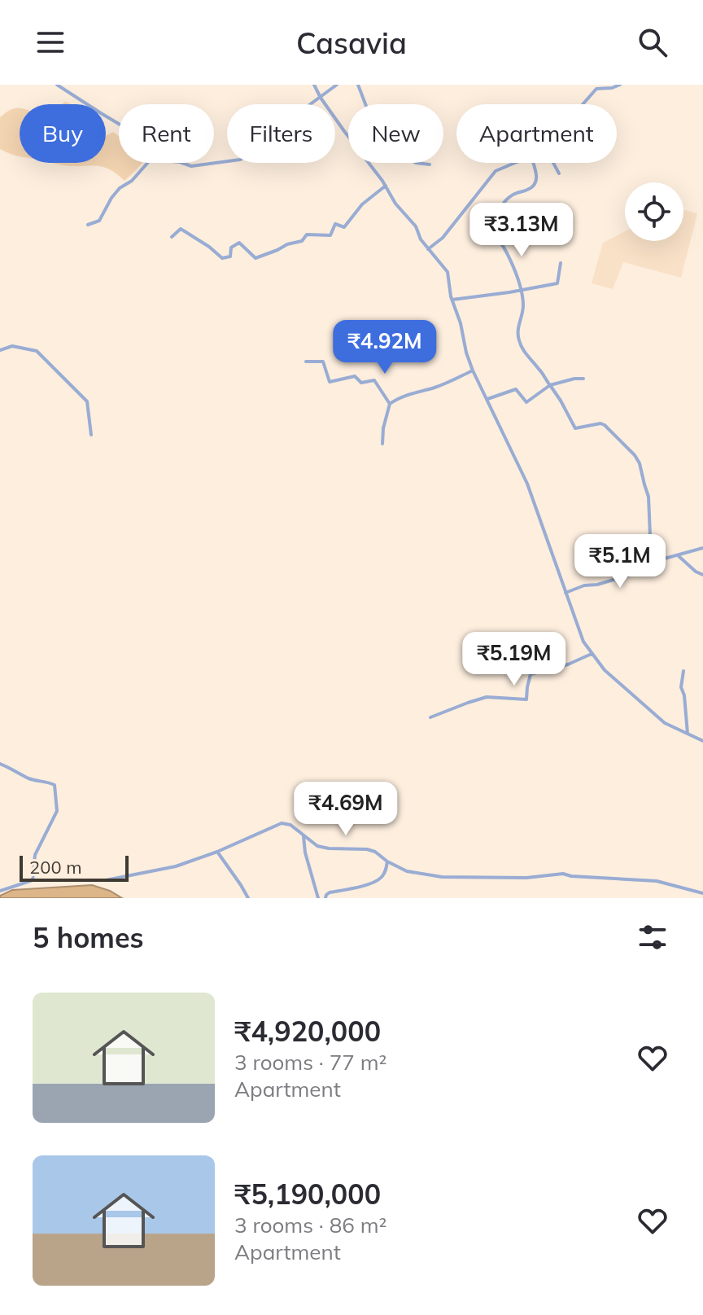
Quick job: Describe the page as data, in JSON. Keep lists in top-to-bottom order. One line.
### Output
{"scale_bar":"200 m","page":{"header":"Casavia","chip":["Buy","Rent","Filters","New","Apartment"],"price":["₹3.13M","₹4.92M","₹5.1M","₹5.19M","₹4.69M"],"scale":"200 m","heading":"5 homes","list":[{"name":"₹4,920,000","note":"3 rooms · 77 m² · Apartment"},{"name":"₹5,190,000","note":"3 rooms · 86 m² · Apartment"}]}}
